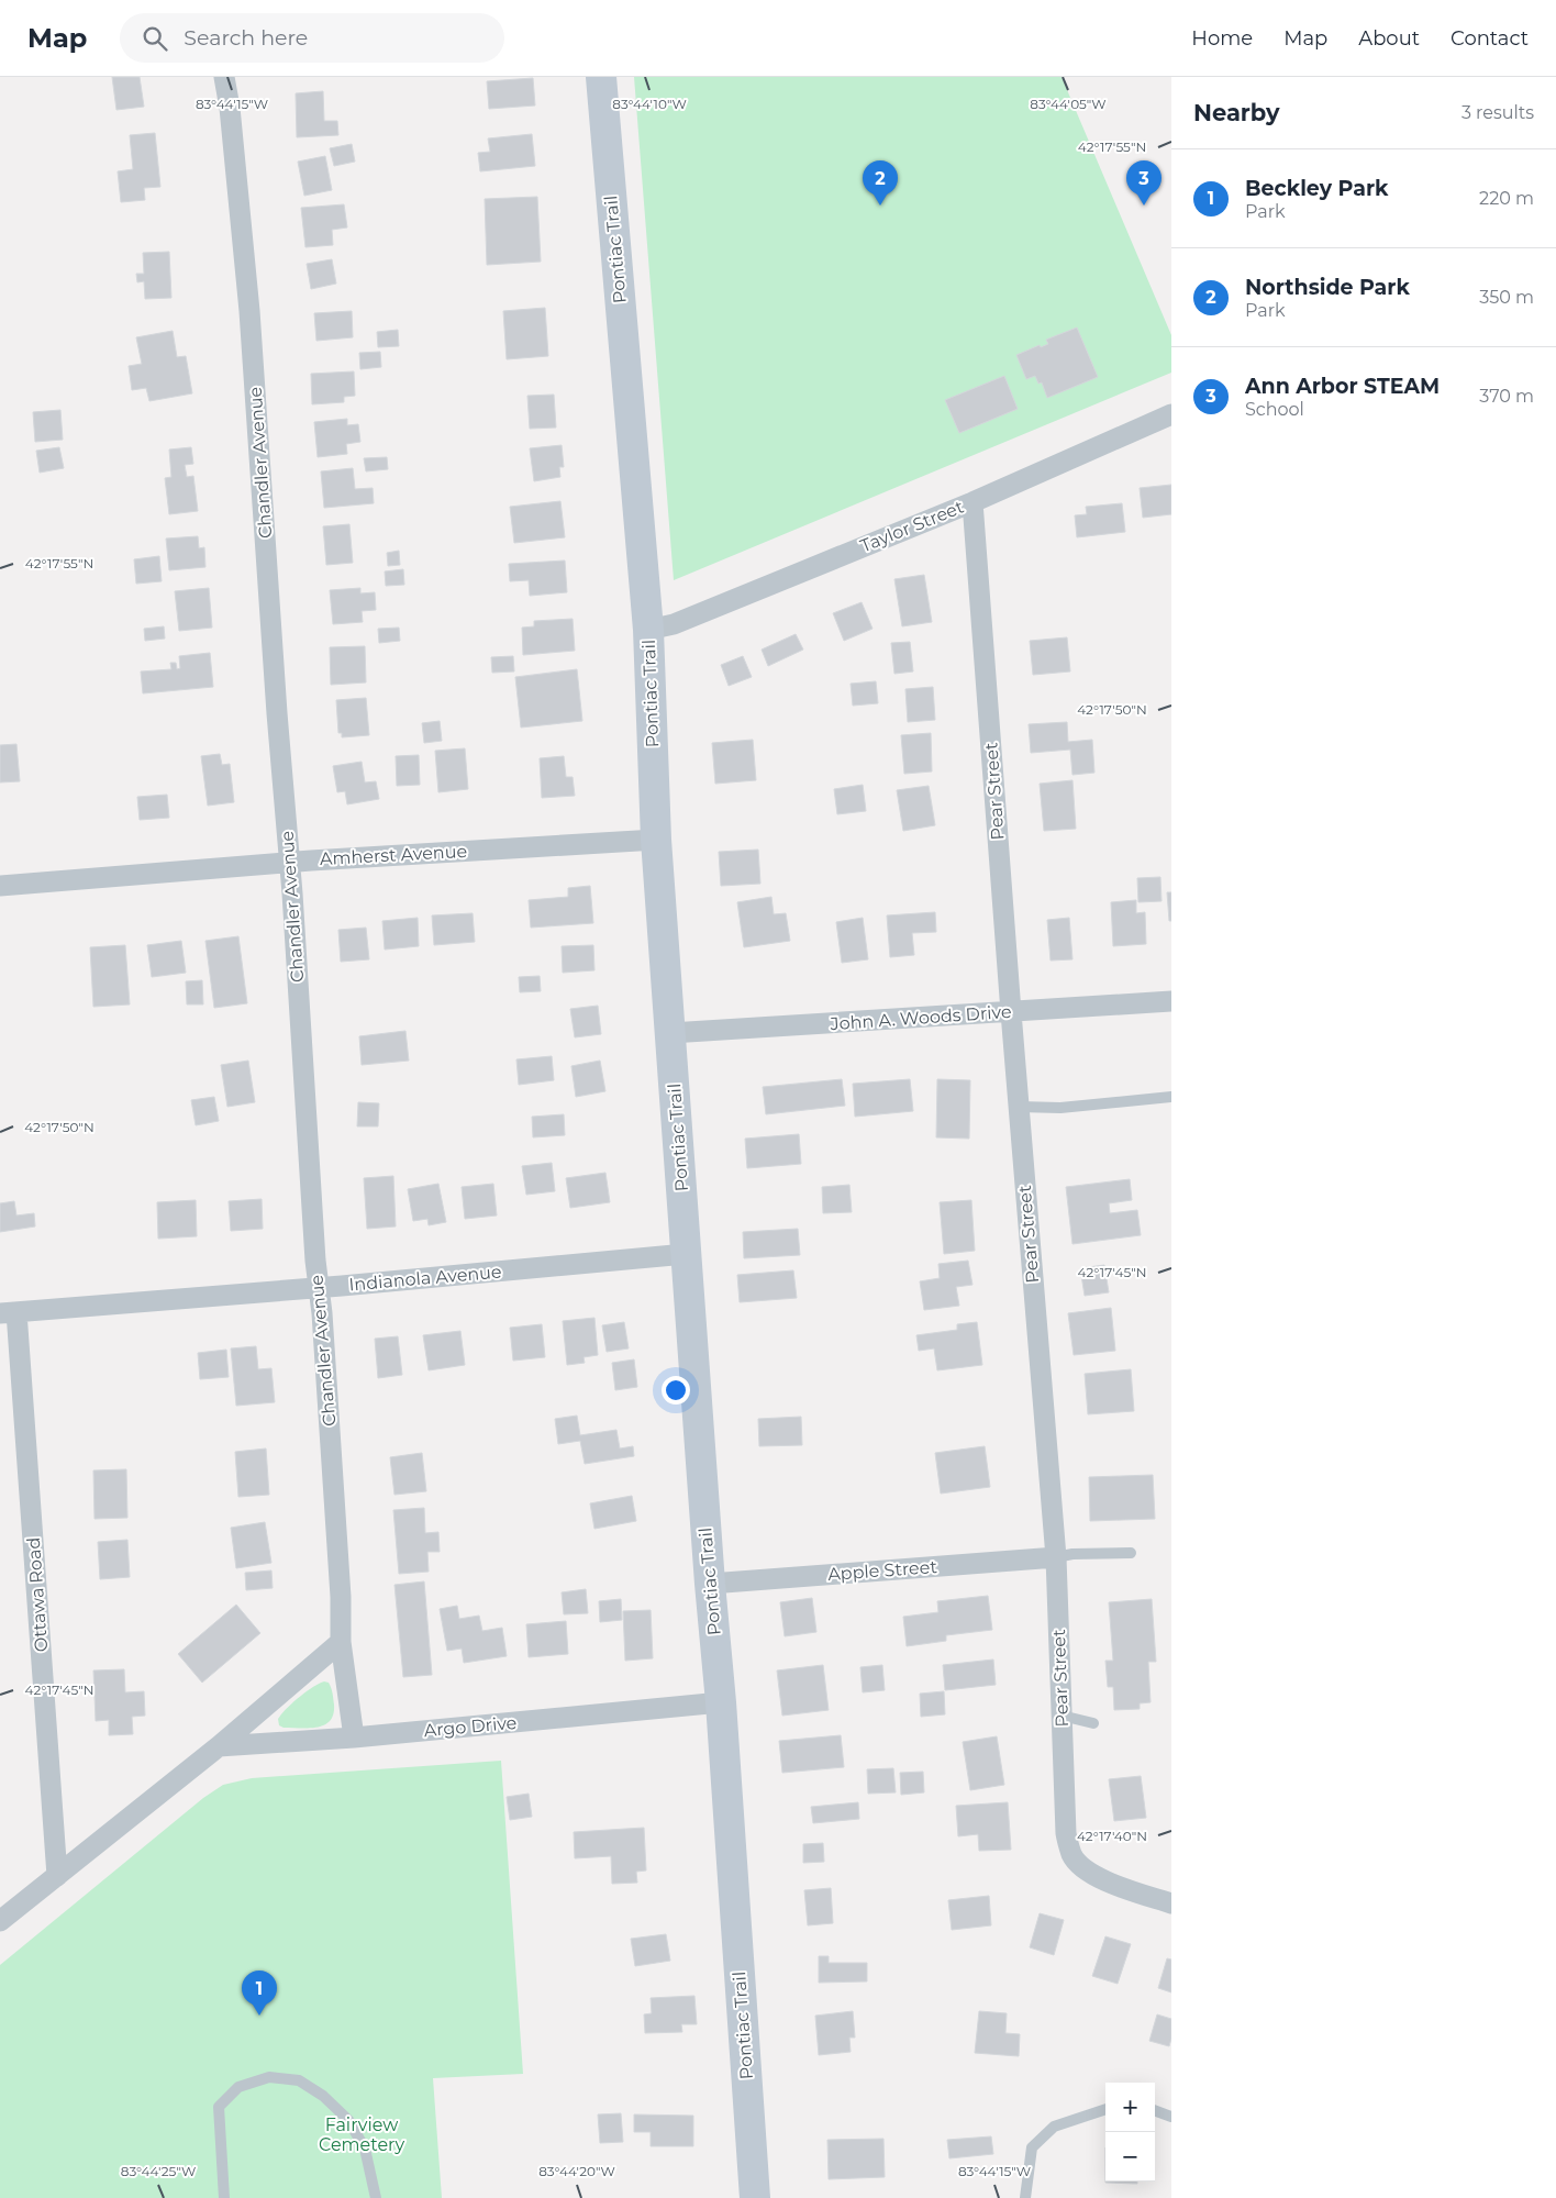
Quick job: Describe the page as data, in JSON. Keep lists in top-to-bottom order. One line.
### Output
{"streets":{"main road":["Pontiac Trail"],"street":["Chandler Avenue","Taylor Street","Pear Street","Amherst Avenue","John A. Woods Drive","Indianola Avenue","Apple Street","Ottawa Road","Argo Drive"]},"crossings":[["Pontiac Trail","Taylor Street"],["Pontiac Trail","Amherst Avenue"],["Pontiac Trail","John A. Woods Drive"],["Pontiac Trail","Indianola Avenue"],["Pontiac Trail","Apple Street"],["Pontiac Trail","Argo Drive"],["Chandler Avenue","Amherst Avenue"],["Chandler Avenue","Indianola Avenue"],["Chandler Avenue","Argo Drive"],["Taylor Street","Pear Street"],["Pear Street","John A. Woods Drive"],["Pear Street","Apple Street"],["Indianola Avenue","Ottawa Road"]],"parks":["Fairview Cemetery"],"page":{"header":"Map","search":"Search here","nav":["Home","Map","About","Contact"],"heading":["Nearby","3 results"],"list":[{"mark":"1","name":"Beckley Park","note":"Park","value":"220 m"},{"mark":"2","name":"Northside Park","note":"Park","value":"350 m"},{"mark":"3","name":"Ann Arbor STEAM","note":"School","value":"370 m"}],"pins":["2","3","1"],"map_buttons":["+","−"]},"coordinates":["83°44'15\"W","83°44'10\"W","83°44'05\"W","42°17'55\"N","42°17'50\"N","42°17'45\"N","42°17'40\"N","83°44'25\"W","83°44'20\"W"]}
